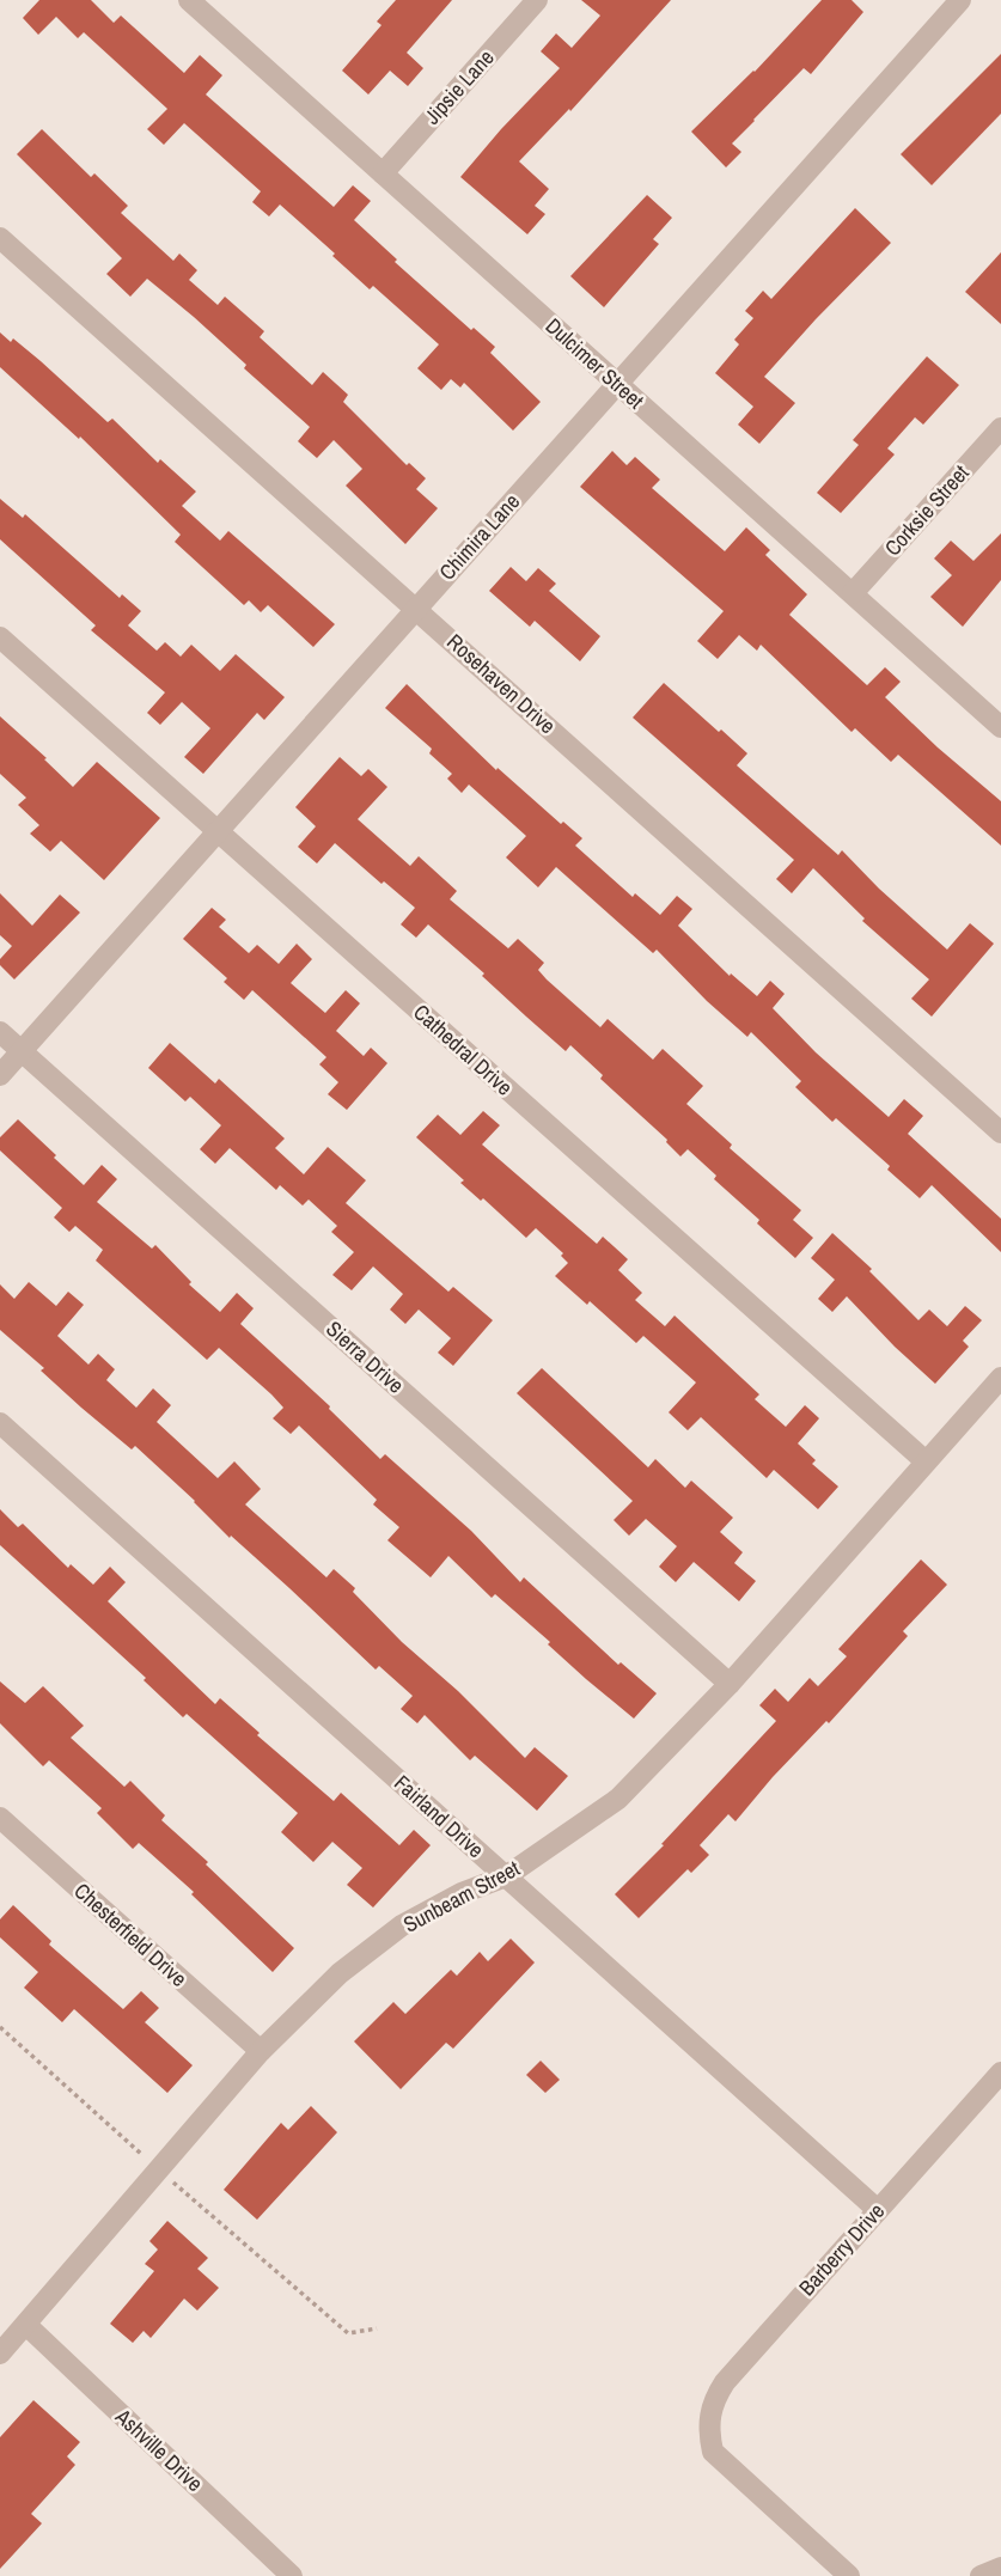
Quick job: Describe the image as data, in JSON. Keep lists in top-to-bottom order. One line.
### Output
{"streets":{"street":["Jipsie Lane","Dulcimer Street","Corksie Street","Chimira Lane","Rosehaven Drive","Cathedral Drive","Sierra Drive","Fairland Drive","Sunbeam Street","Chesterfield Drive","Barberry Drive","Ashville Drive"]},"crossings":[["Jipsie Lane","Dulcimer Street"],["Dulcimer Street","Corksie Street"],["Dulcimer Street","Chimira Lane"],["Chimira Lane","Rosehaven Drive"],["Chimira Lane","Cathedral Drive"],["Chimira Lane","Sierra Drive"],["Cathedral Drive","Sunbeam Street"],["Sierra Drive","Sunbeam Street"],["Fairland Drive","Sunbeam Street"],["Fairland Drive","Barberry Drive"],["Sunbeam Street","Chesterfield Drive"],["Sunbeam Street","Ashville Drive"]]}
